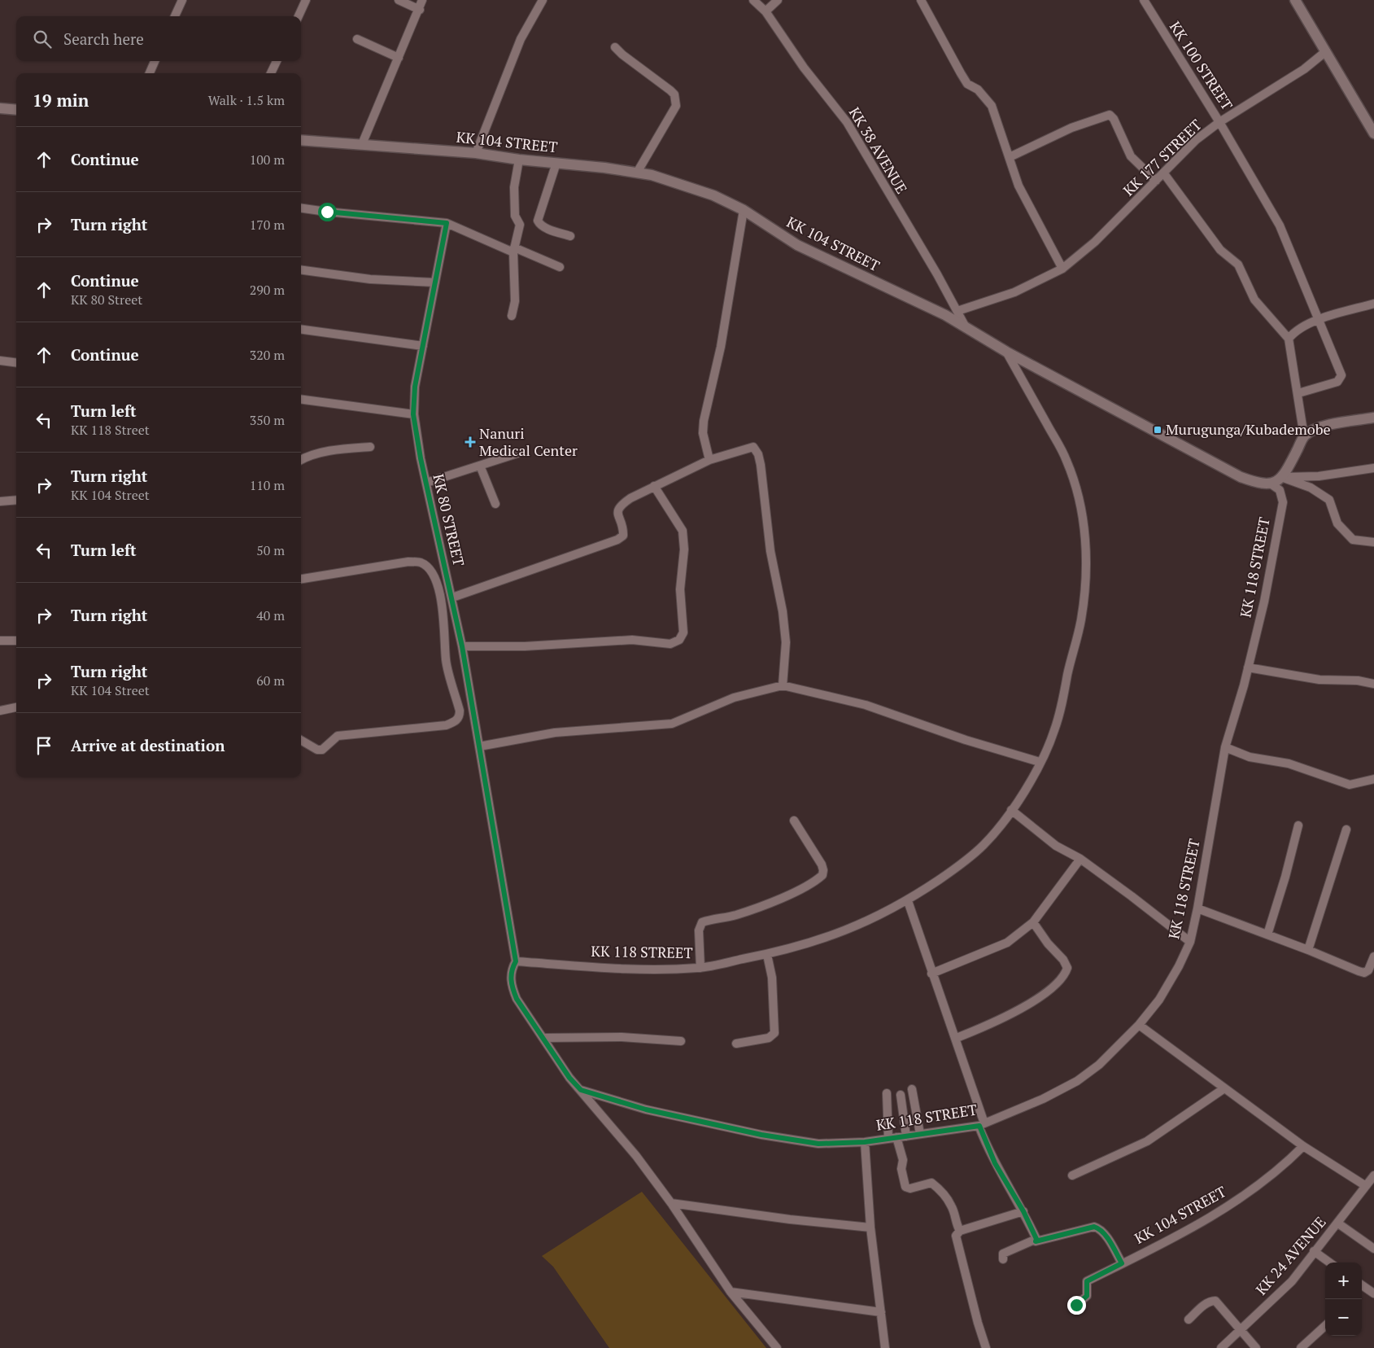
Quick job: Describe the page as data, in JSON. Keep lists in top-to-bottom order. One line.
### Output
{"streets":{"street":["KK 100 STREET","KK 104 STREET","KK 38 AVENUE","KK 177 STREET","KK 80 STREET","KK 118 STREET","KK 24 AVENUE"]},"crossings":[["KK 100 STREET","KK 177 STREET"],["KK 104 STREET","KK 38 AVENUE"],["KK 104 STREET","KK 118 STREET"],["KK 38 AVENUE","KK 177 STREET"],["KK 80 STREET","KK 118 STREET"]],"places":{"transit":["Murugunga/Kubademobe"],"health":["Nanuri Medical Center"]},"page":{"search":"Search here","heading":["19 min","Walk · 1.5 km"],"list":[["Continue","100 m"],["Turn right","170 m"],["Continue","KK 80 Street","290 m"],["Continue","320 m"],["Turn left","KK 118 Street","350 m"],["Turn right","KK 104 Street","110 m"],["Turn left","50 m"],["Turn right","40 m"],["Turn right","KK 104 Street","60 m"],"Arrive at destination"],"map_buttons":["+","−"]}}
